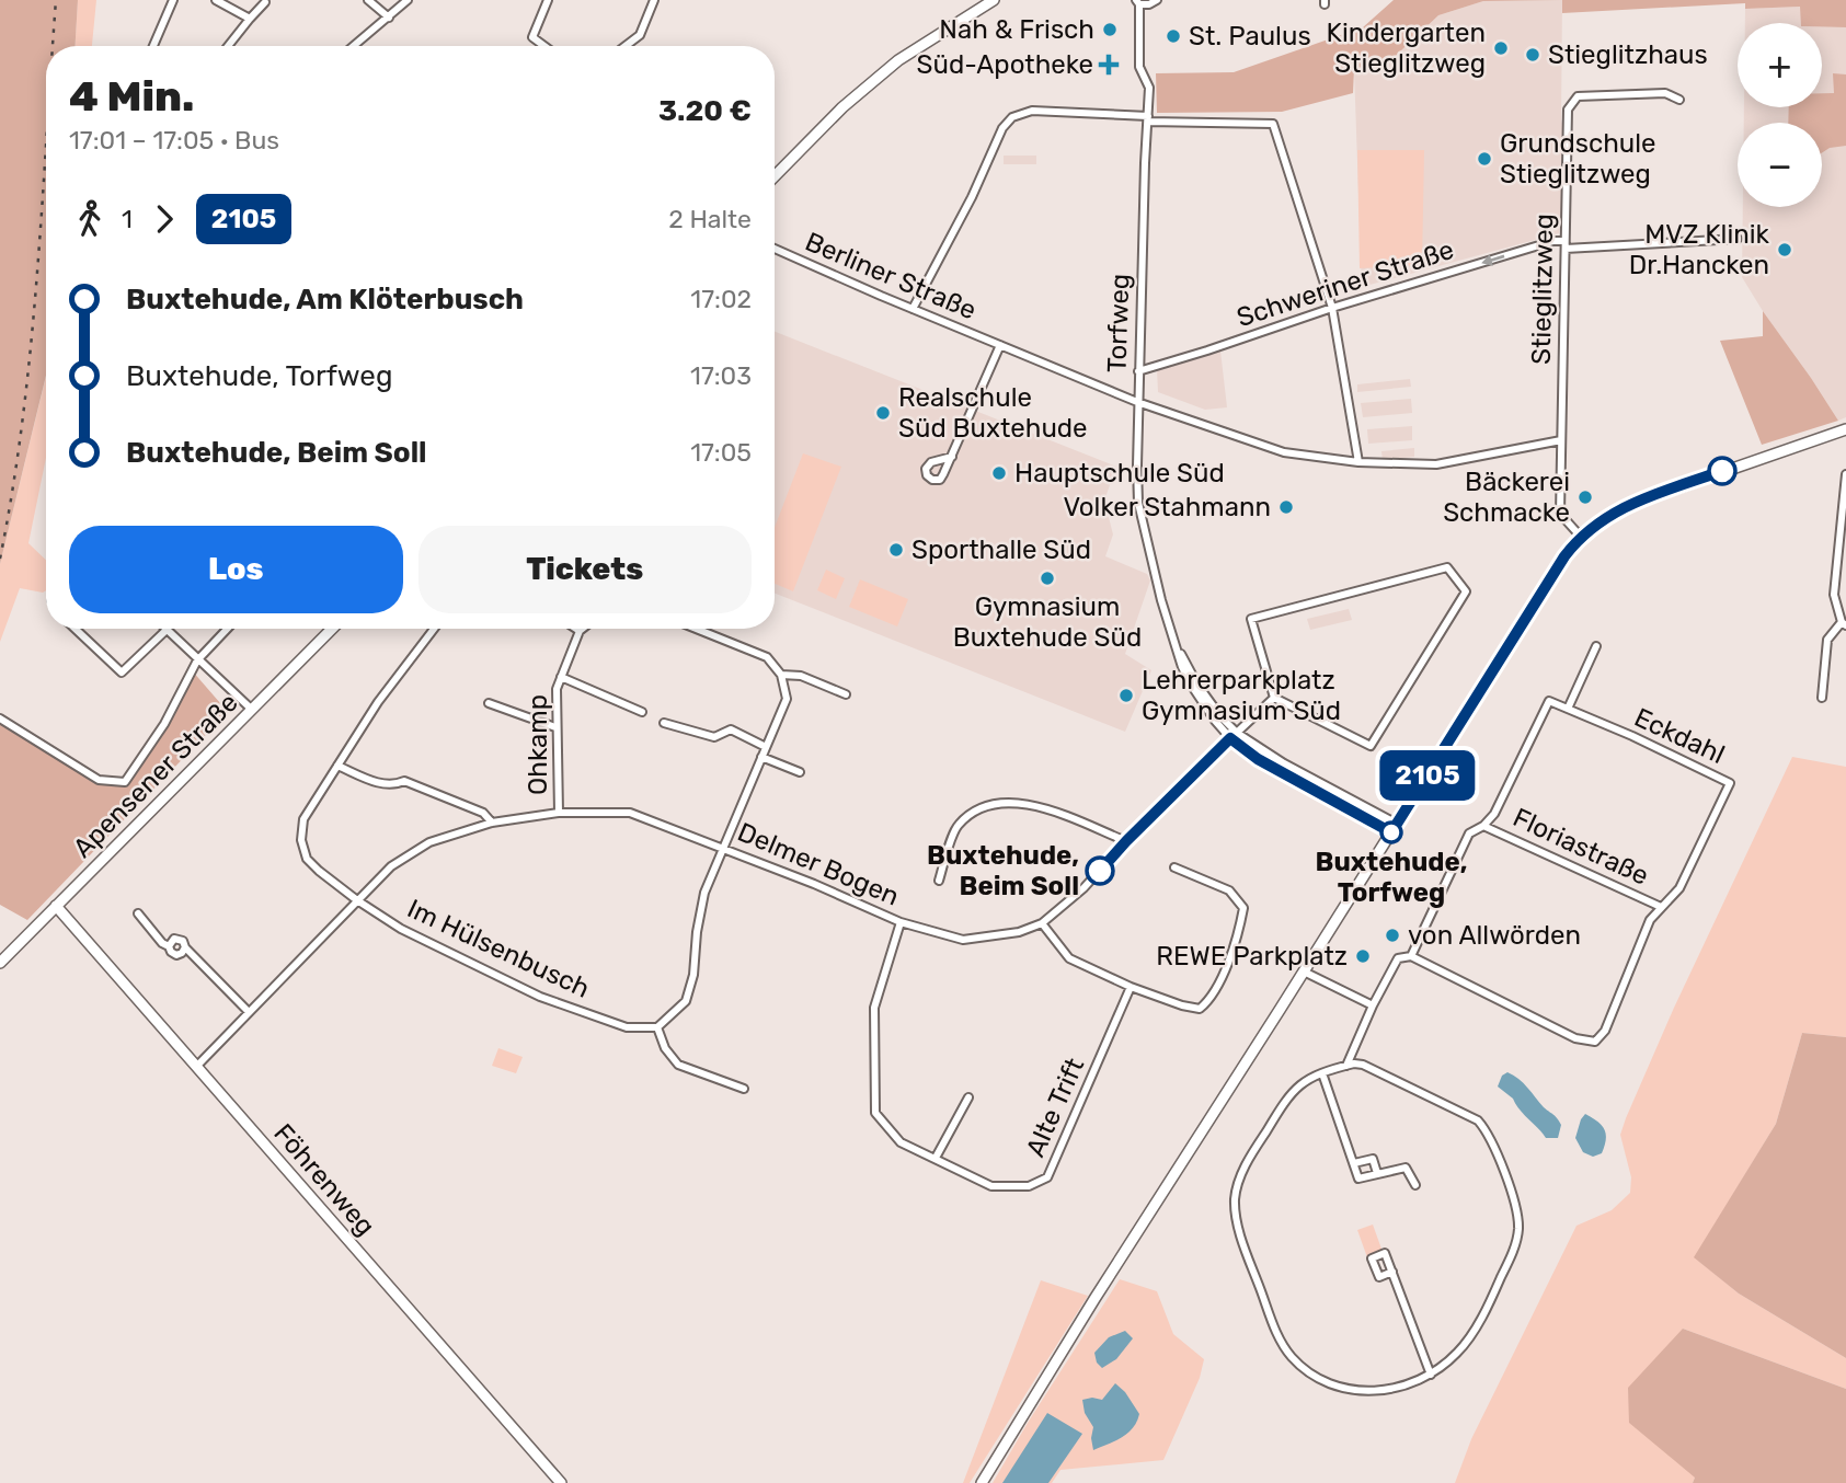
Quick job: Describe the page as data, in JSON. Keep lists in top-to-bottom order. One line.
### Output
{"streets":{"street":["Berliner Straße","Schweriner Straße","Stieglitzweg","Torfweg","Eckdahl","Ohkamp","Apensener Straße","Floriastraße","Delmer Bogen","Im Hülsenbusch","Alte Trift","Föhrenweg"]},"crossings":[["Berliner Straße","Stieglitzweg"],["Berliner Straße","Torfweg"],["Schweriner Straße","Stieglitzweg"],["Schweriner Straße","Torfweg"],["Torfweg","Delmer Bogen"],["Eckdahl","Floriastraße"],["Ohkamp","Delmer Bogen"],["Apensener Straße","Föhrenweg"],["Delmer Bogen","Im Hülsenbusch"],["Delmer Bogen","Alte Trift"],["Delmer Bogen","Föhrenweg"]],"one_way":["Schweriner Straße"],"places":{"other":["Nah & Frisch","St. Paulus","Kindergarten Stieglitzweg","Stieglitzhaus","Grundschule Stieglitzweg","MVZ Klinik Dr.Hancken","Realschule Süd Buxtehude","Hauptschule Süd","Bäckerei Schmacke","Volker Stahmann","Sporthalle Süd","Gymnasium Buxtehude Süd","Lehrerparkplatz Gymnasium Süd","Buxtehude, Torfweg","Buxtehude, Beim Soll","von Allwörden","REWE Parkplatz"],"health":["Süd-Apotheke"]},"lines":["bus line 2105"],"page":{"on_map":"2105","map_buttons":["+","−"],"heading":["4 Min.","17:01 – 17:05 · Bus","3.20 €"],"legs":["1","2105","2 Halte"],"list":[{"name":"Buxtehude, Am Klöterbusch","value":"17:02"},{"name":"Buxtehude, Torfweg","value":"17:03"},{"name":"Buxtehude, Beim Soll","value":"17:05"}],"buttons":["Los","Tickets"]}}
